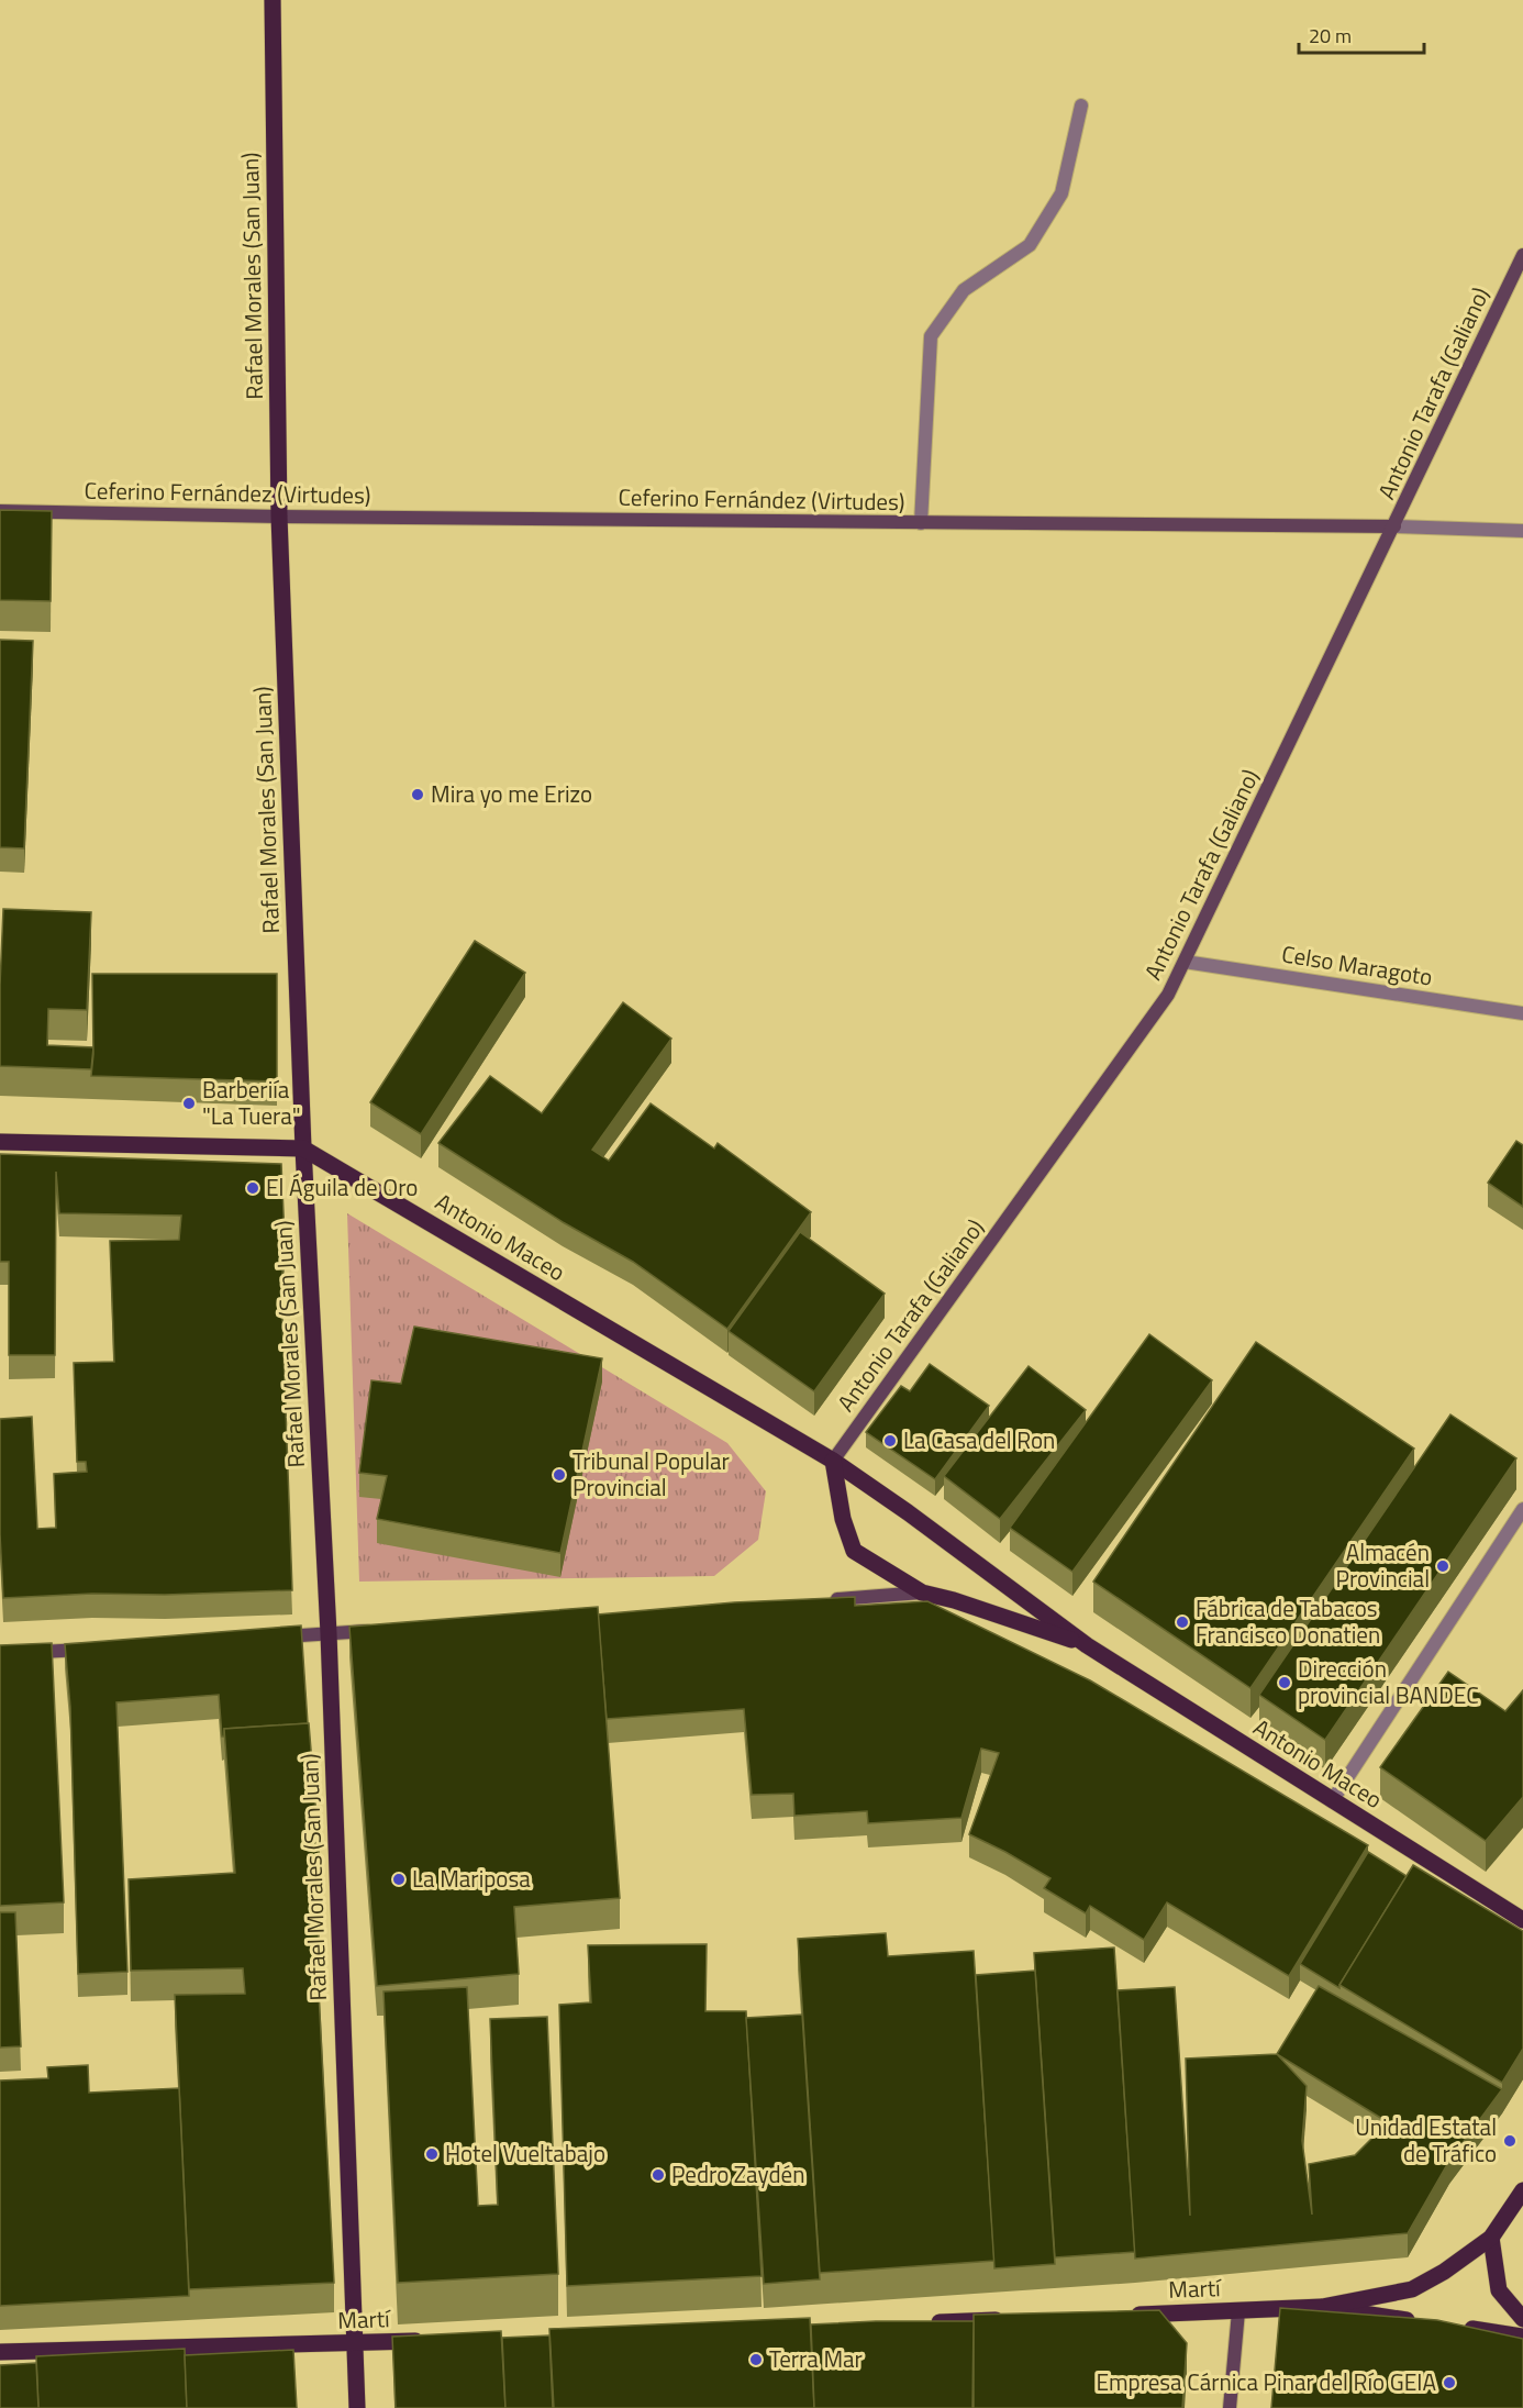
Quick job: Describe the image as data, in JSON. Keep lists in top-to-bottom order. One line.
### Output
{"streets":{"main road":["Rafael Morales (San Juan)","Antonio Tarafa (Galiano)","Ceferino Fernández (Virtudes)","Antonio Maceo","Martí"],"street":["Celso Maragoto"]},"crossings":[["Rafael Morales (San Juan)","Ceferino Fernández (Virtudes)"],["Rafael Morales (San Juan)","Antonio Maceo"],["Rafael Morales (San Juan)","Martí"],["Antonio Tarafa (Galiano)","Ceferino Fernández (Virtudes)"],["Antonio Tarafa (Galiano)","Celso Maragoto"],["Antonio Tarafa (Galiano)","Antonio Maceo"]],"places":["Mira yo me Erizo","Barberiía \"La Tuera\"","El Águila de Oro","La Casa del Ron","Tribunal Popular Provincial","Almacén Provincial","Fábrica de Tabacos Francisco Donatien","Dirección provincial BANDEC","La Mariposa","Unidad Estatal de Tráfico","Hotel Vueltabajo","Pedro Zaydén","Terra Mar","Empresa Cárnica Pinar del Río GEIA"],"scale_bar":"20 m"}
